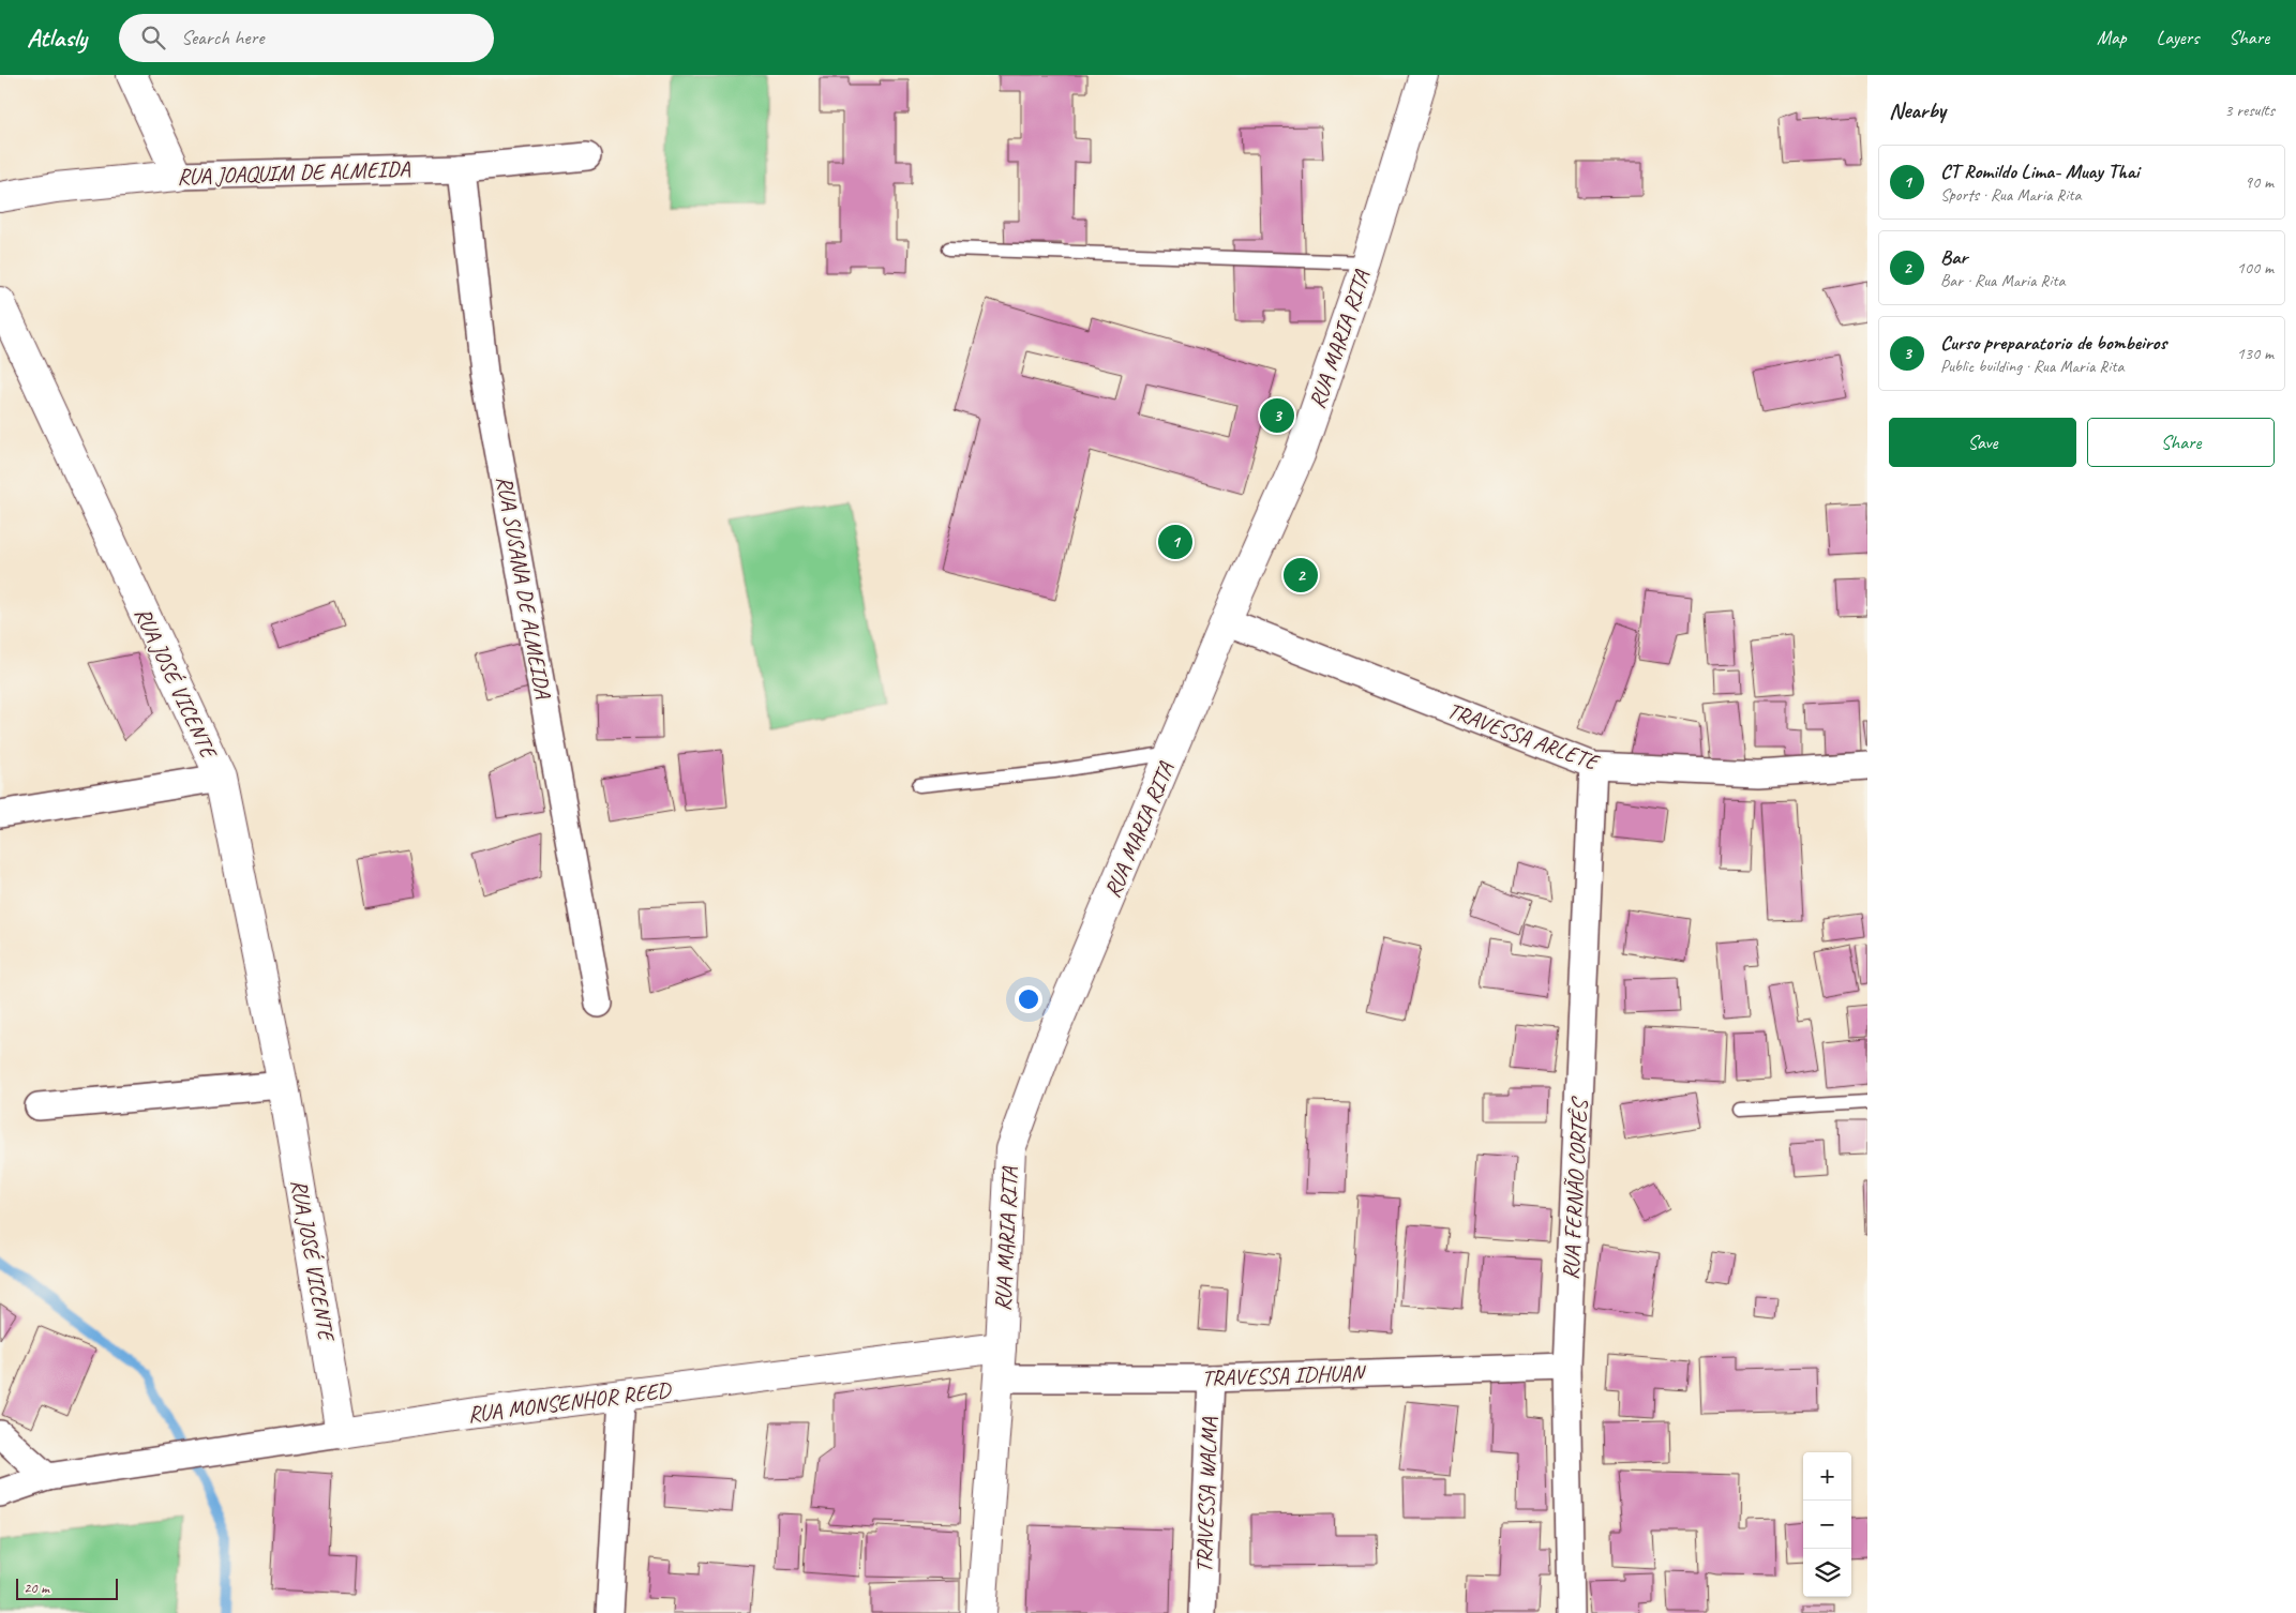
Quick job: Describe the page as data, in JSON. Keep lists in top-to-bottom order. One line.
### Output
{"streets":{"street":["RUA JOAQUIM DE ALMEIDA","RUA MARIA RITA","RUA SUSANA DE ALMEIDA","RUA JOSÉ VICENTE","TRAVESSA ARLETE","RUA FERNÃO CORTÊS","TRAVESSA IDHUAN","RUA MONSENHOR REED","TRAVESSA WALMA"]},"crossings":[["RUA JOAQUIM DE ALMEIDA","RUA SUSANA DE ALMEIDA"],["RUA MARIA RITA","TRAVESSA ARLETE"],["RUA MARIA RITA","TRAVESSA IDHUAN"],["RUA MARIA RITA","RUA MONSENHOR REED"],["RUA JOSÉ VICENTE","RUA MONSENHOR REED"],["TRAVESSA ARLETE","RUA FERNÃO CORTÊS"],["RUA FERNÃO CORTÊS","TRAVESSA IDHUAN"],["TRAVESSA IDHUAN","TRAVESSA WALMA"]],"scale_bar":"20 m","page":{"header":"Atlasly","search":"Search here","nav":["Map","Layers","Share"],"heading":["Nearby","3 results"],"list":[{"mark":"1","name":"CT Romildo Lima- Muay Thai","note":"Sports · Rua Maria Rita","value":"90 m"},{"mark":"2","name":"Bar","note":"Bar · Rua Maria Rita","value":"100 m"},{"mark":"3","name":"Curso preparatorio de bombeiros","note":"Public building · Rua Maria Rita","value":"130 m"}],"pins":["3","1","2"],"buttons":["Save","Share"],"map_buttons":["+","−"],"scale":"20 m"}}
